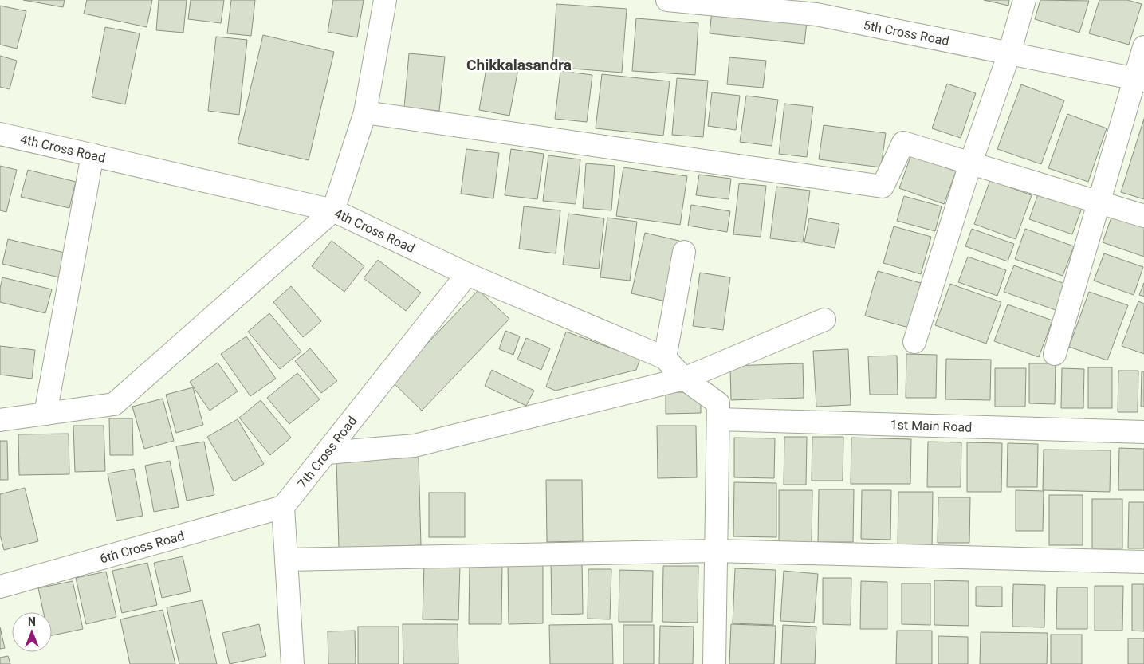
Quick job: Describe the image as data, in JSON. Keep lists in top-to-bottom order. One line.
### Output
{"streets":{"street":["5th Cross Road","4th Cross Road","1st Main Road","7th Cross Road","6th Cross Road"]},"crossings":[["4th Cross Road","1st Main Road"],["4th Cross Road","7th Cross Road"],["7th Cross Road","6th Cross Road"]],"districts":["Chikkalasandra"],"north":"top"}
